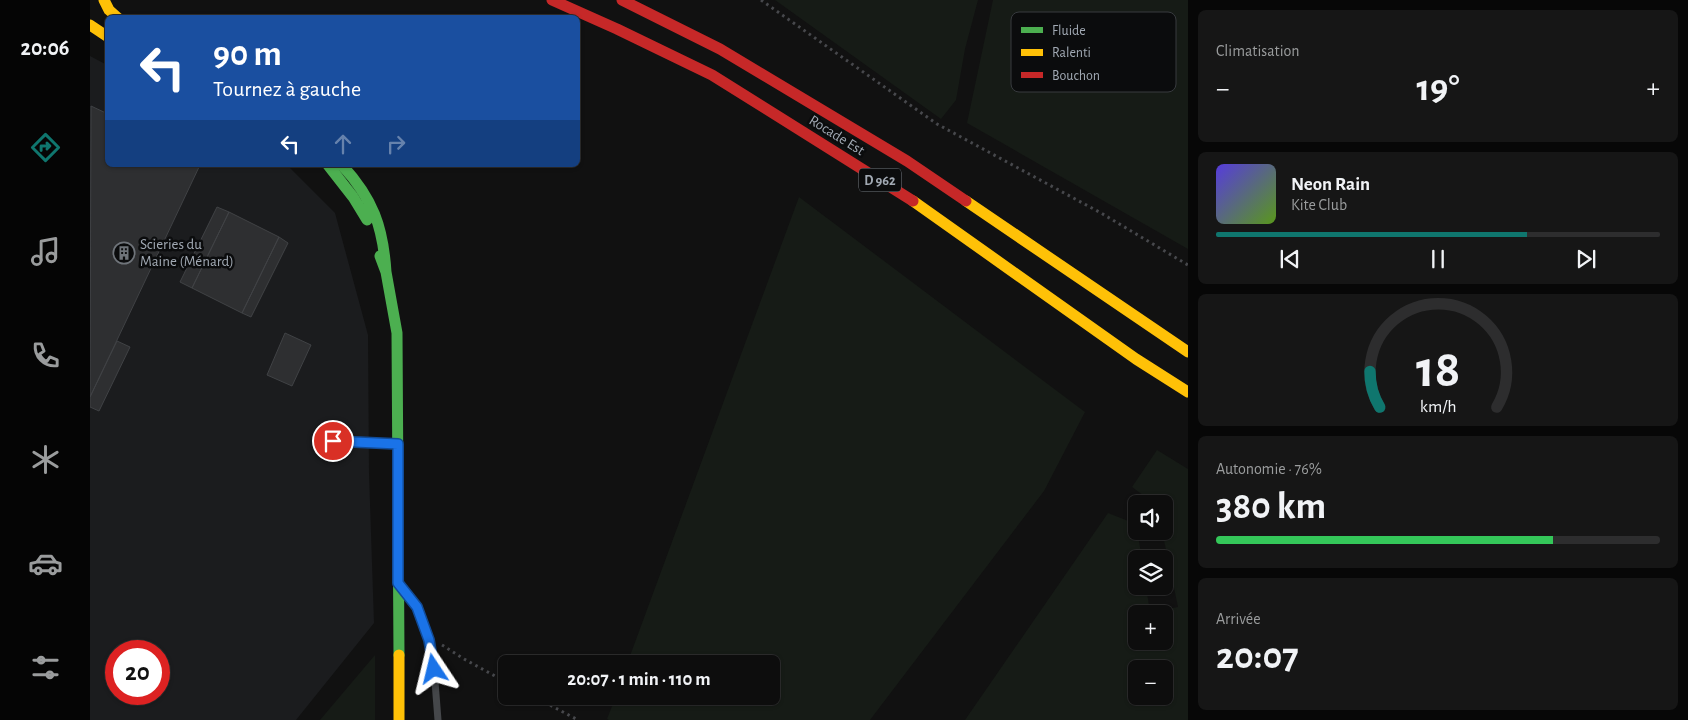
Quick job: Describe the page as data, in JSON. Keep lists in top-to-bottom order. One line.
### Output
{"streets":{"main road":["Rocade Est","D 962"]},"places":{"building":["Scieries du Maine (Ménard)"]},"legend":["Fluide","Ralenti","Bouchon"],"page":{"tabs":"20:06","tile":["Climatisation",["Autonomie · 76%","380 km"],["Arrivée","20:07"]],"turn":["90 m","Tournez à gauche"],"heat":["−","19°","+"],"song":["Neon Rain","Kite Club"],"map_buttons":["+","−"],"limit":"20","trip":"20:07 · 1 min · 110 m","gauge":["18","km/h"]}}
